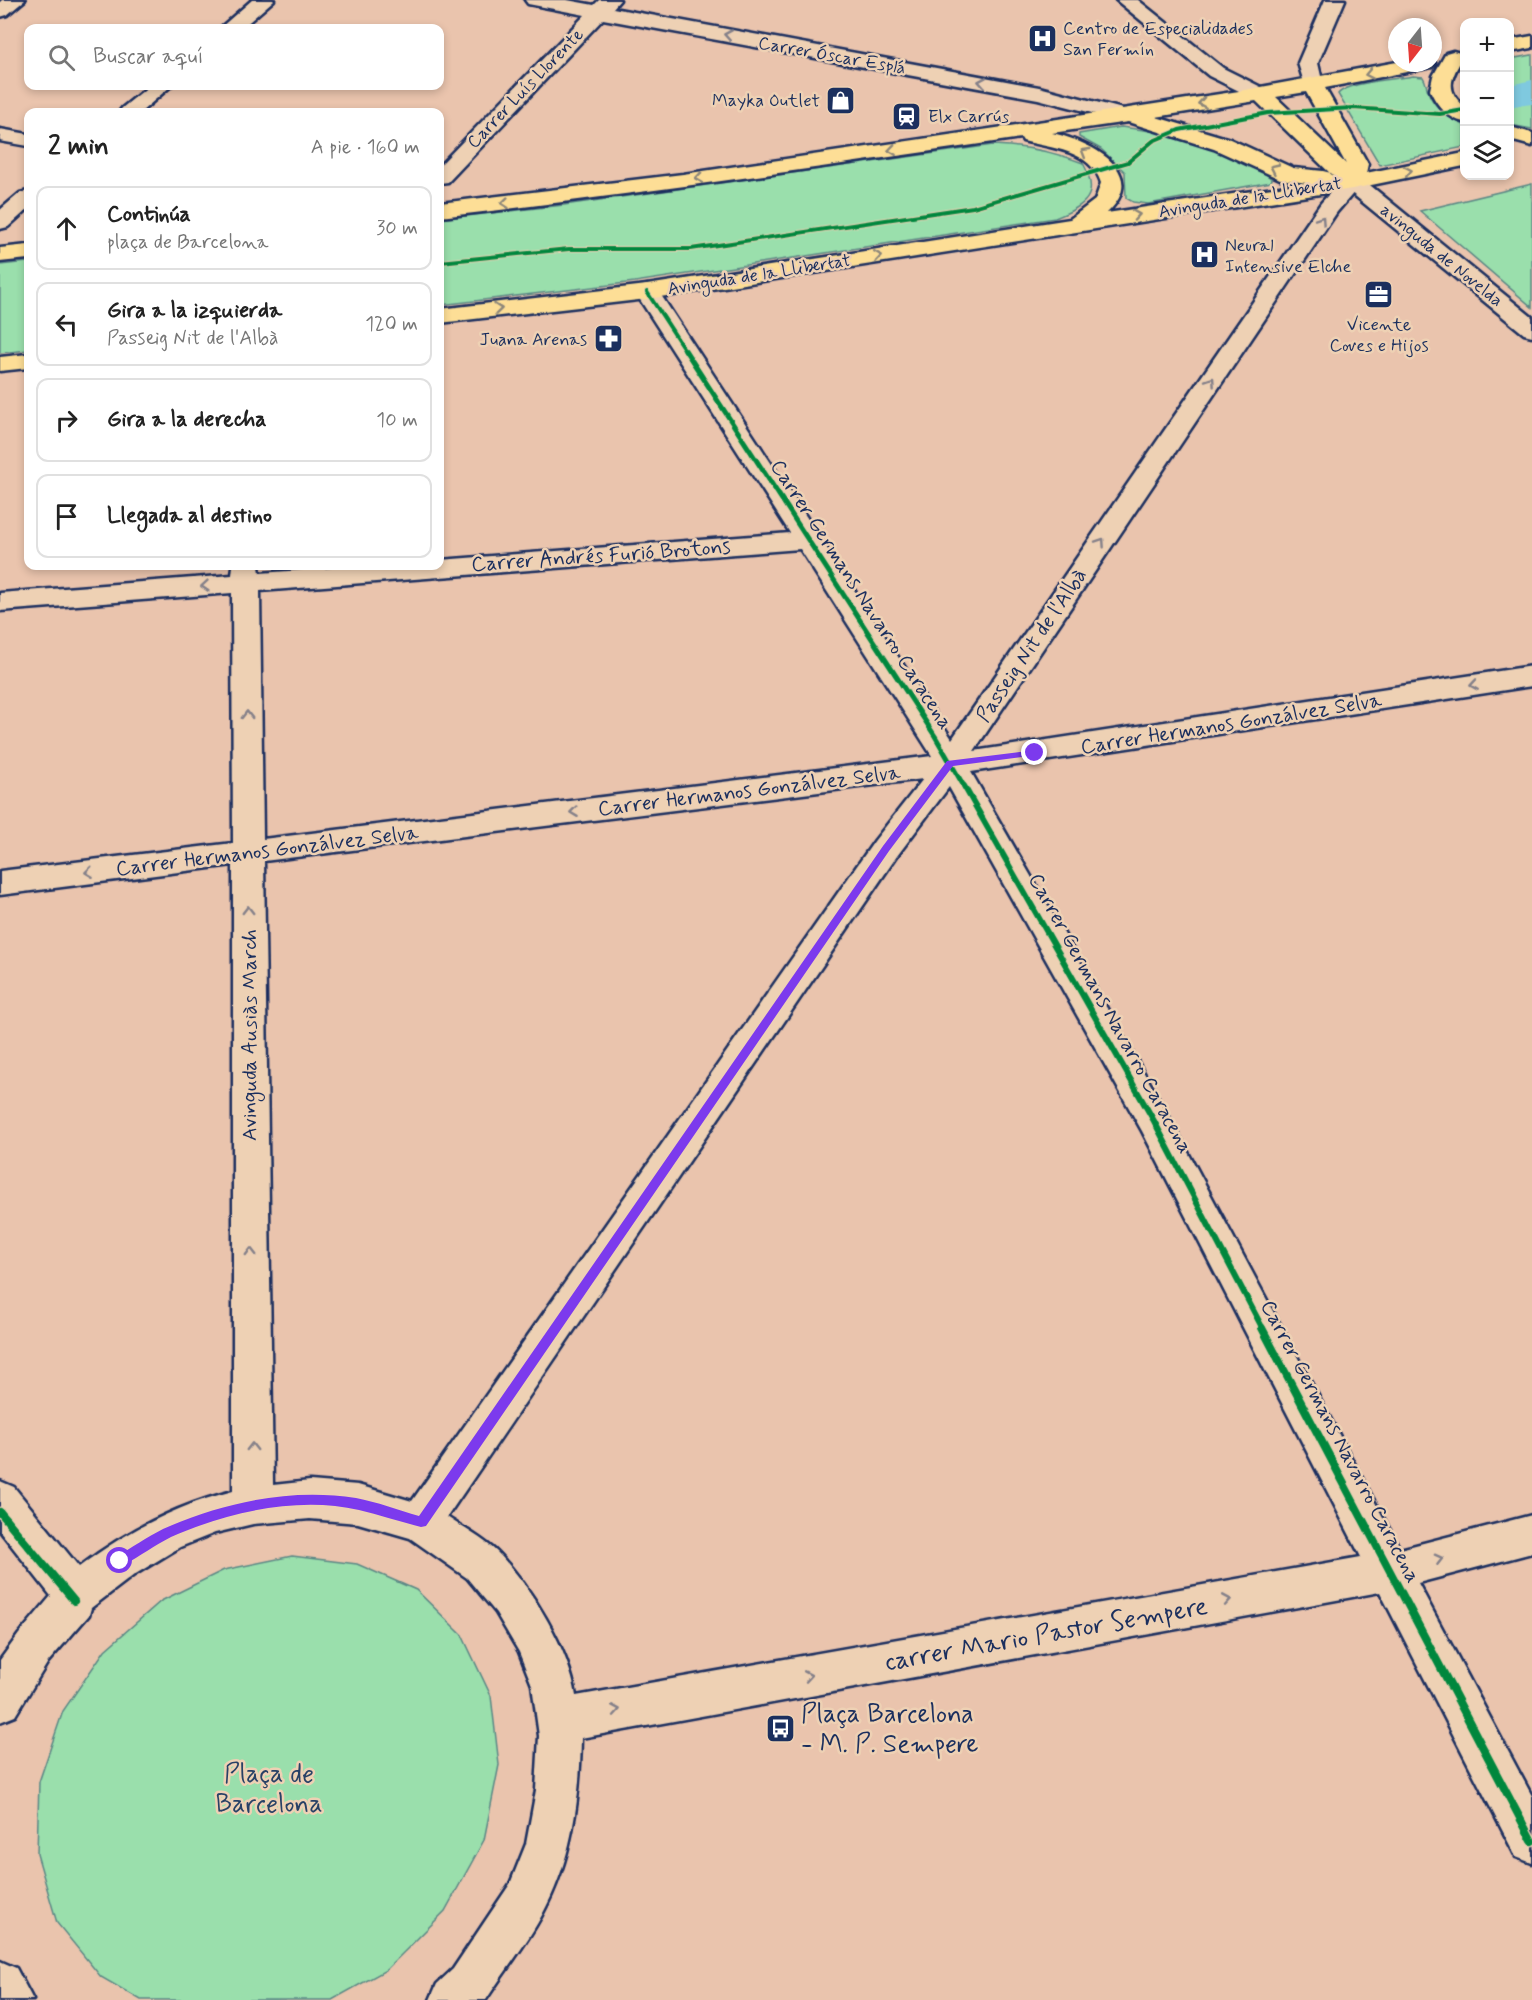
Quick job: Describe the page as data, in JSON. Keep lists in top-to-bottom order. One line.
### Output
{"streets":{"highway":["Avinguda de la Llibertat"],"street":["Carrer Óscar Esplá","Carrer Luís Llorente","avinguda de Novelda","Carrer Andrés Furió Brotons","Carrer Germans Navarro Caracena","Passeig Nit de l'Albà","Carrer Hermanos Gonzálvez Selva","Avinguda Ausiàs March","carrer Mario Pastor Sempere"]},"crossings":[["Carrer Óscar Esplá","Carrer Luís Llorente"],["Carrer Óscar Esplá","Avinguda de la Llibertat"],["Avinguda de la Llibertat","avinguda de Novelda"],["Avinguda de la Llibertat","Carrer Germans Navarro Caracena"],["Avinguda de la Llibertat","Passeig Nit de l'Albà"],["avinguda de Novelda","Passeig Nit de l'Albà"],["Carrer Andrés Furió Brotons","Carrer Germans Navarro Caracena"],["Carrer Andrés Furió Brotons","Avinguda Ausiàs March"],["Carrer Germans Navarro Caracena","Passeig Nit de l'Albà"],["Carrer Germans Navarro Caracena","Carrer Hermanos Gonzálvez Selva"],["Carrer Germans Navarro Caracena","carrer Mario Pastor Sempere"],["Passeig Nit de l'Albà","Carrer Hermanos Gonzálvez Selva"],["Carrer Hermanos Gonzálvez Selva","Avinguda Ausiàs March"]],"one_way":["Carrer Óscar Esplá","Carrer Andrés Furió Brotons","Passeig Nit de l'Albà","Carrer Hermanos Gonzálvez Selva","Avinguda Ausiàs March","carrer Mario Pastor Sempere"],"parks":["Plaça de Barcelona"],"places":{"hospital":["Centro de Especialidades San Fermín","Neural Intensive Elche"],"shop":["Mayka Outlet"],"station":["Elx Carrús"],"office":["Vicente Coves e Hijos"],"pharmacy":["Juana Arenas"],"bus stop":["Plaça Barcelona - M. P. Sempere"]},"north":"bottom","page":{"map_buttons":["+","−"],"search":"Buscar aquí","heading":["2 min","A pie · 160 m"],"list":[["Continúa","plaça de Barcelona","30 m"],["Gira a la izquierda","Passeig Nit de l'Albà","120 m"],["Gira a la derecha","10 m"],"Llegada al destino"]}}
